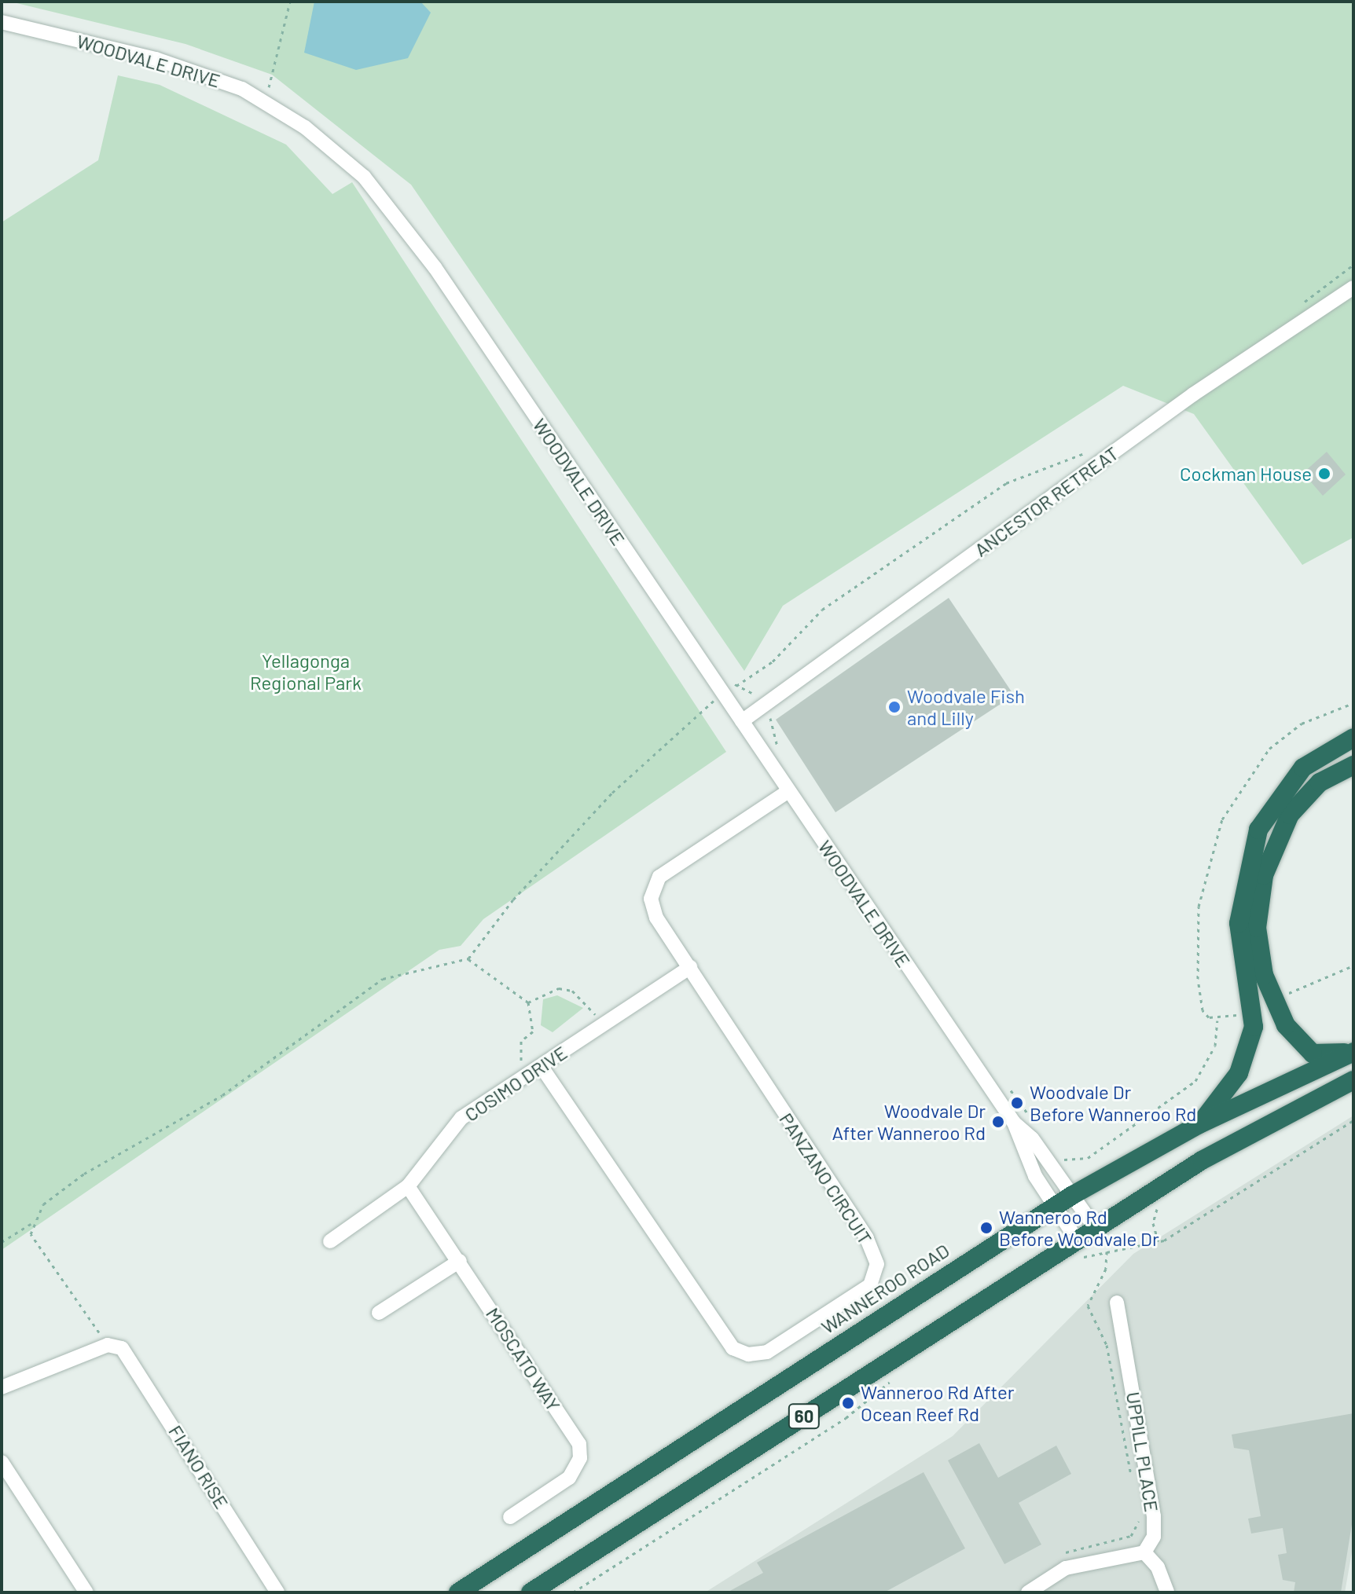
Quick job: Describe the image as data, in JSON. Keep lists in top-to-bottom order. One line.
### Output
{"streets":{"highway":["WANNEROO ROAD","60"],"street":["WOODVALE DRIVE","ANCESTOR RETREAT","COSIMO DRIVE","PANZANO CIRCUIT","MOSCATO WAY","UPPILL PLACE","FIANO RISE"]},"crossings":[["WOODVALE DRIVE","ANCESTOR RETREAT"],["WOODVALE DRIVE","PANZANO CIRCUIT"],["WOODVALE DRIVE","WANNEROO ROAD"],["WOODVALE DRIVE","60"],["COSIMO DRIVE","PANZANO CIRCUIT"],["COSIMO DRIVE","MOSCATO WAY"]],"parks":["Yellagonga Regional Park"],"places":["Cockman House","Woodvale Fish and Lilly","Woodvale Dr Before Wanneroo Rd","Woodvale Dr After Wanneroo Rd","Wanneroo Rd Before Woodvale Dr","Wanneroo Rd After Ocean Reef Rd"]}
